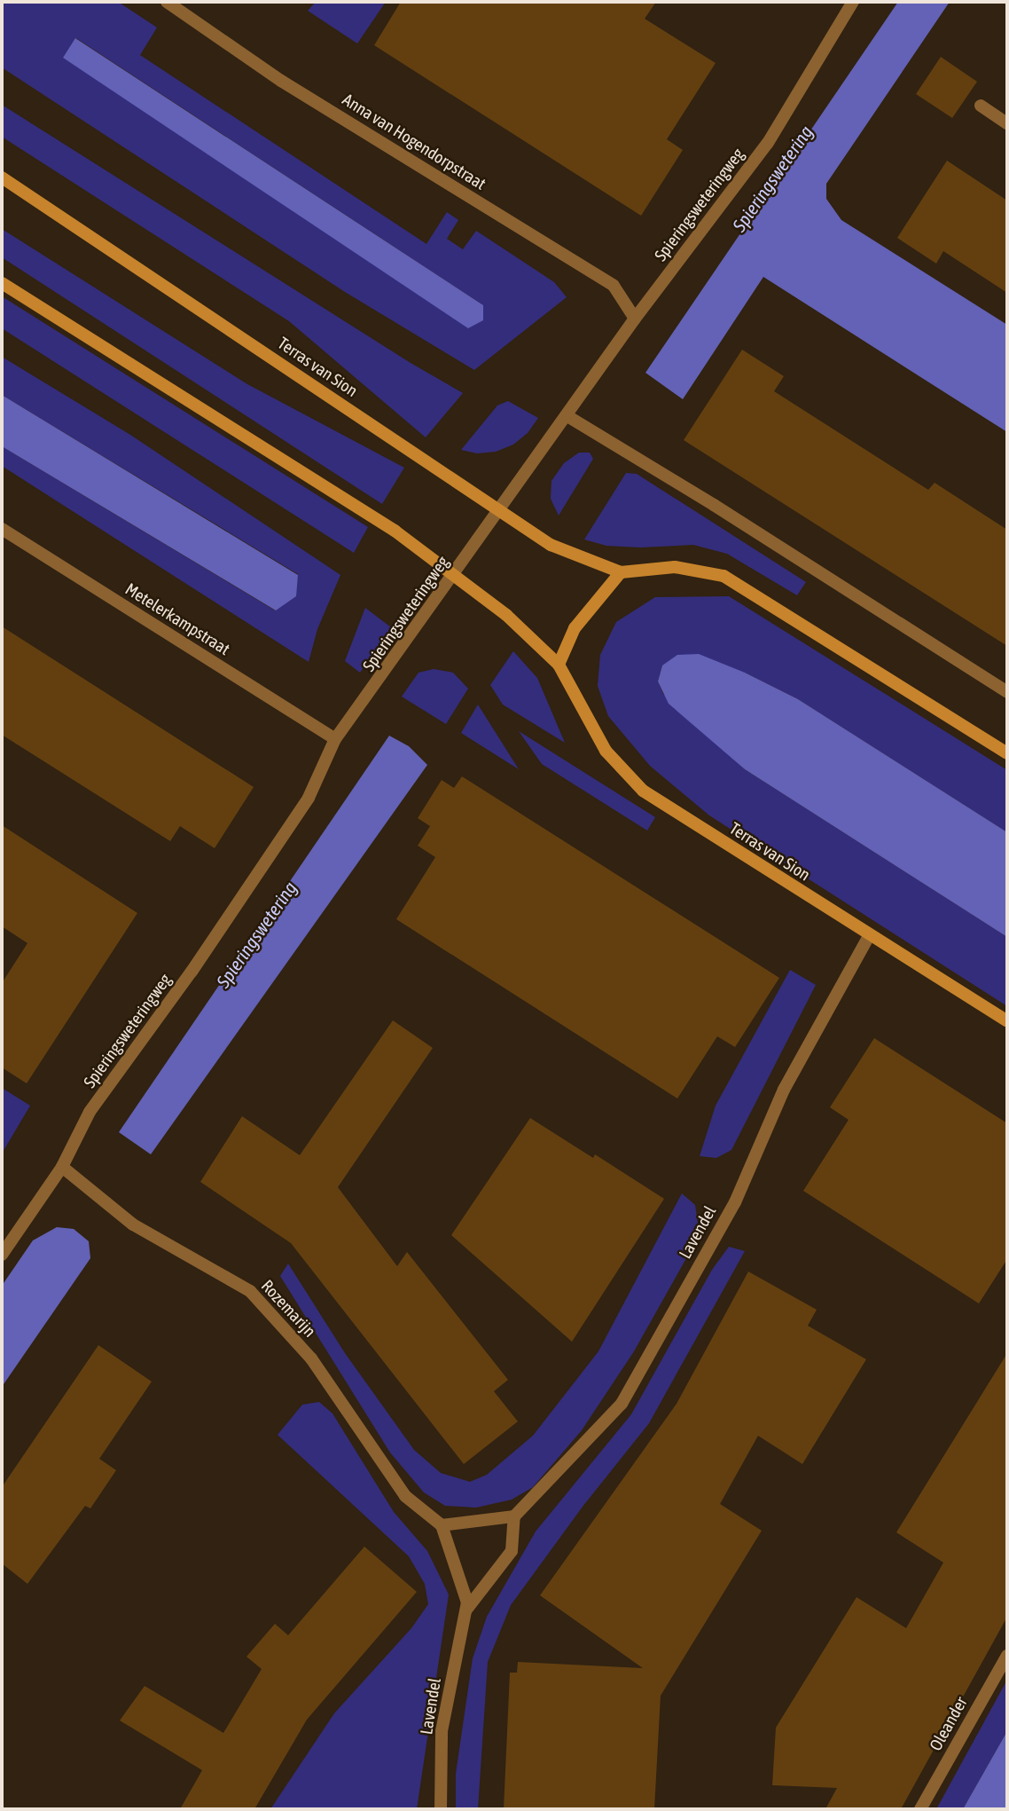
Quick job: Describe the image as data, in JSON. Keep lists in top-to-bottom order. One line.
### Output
{"streets":{"street":["Anna van Hogendorpstraat","Spieringsweteringweg","Terras van Sion","Metelerkampstraat","Lavendel","Rozemarijn","Oleander"]},"crossings":[["Anna van Hogendorpstraat","Spieringsweteringweg"],["Spieringsweteringweg","Terras van Sion"],["Spieringsweteringweg","Metelerkampstraat"],["Spieringsweteringweg","Rozemarijn"],["Terras van Sion","Lavendel"],["Lavendel","Rozemarijn"]],"water":["Spieringswetering"]}
